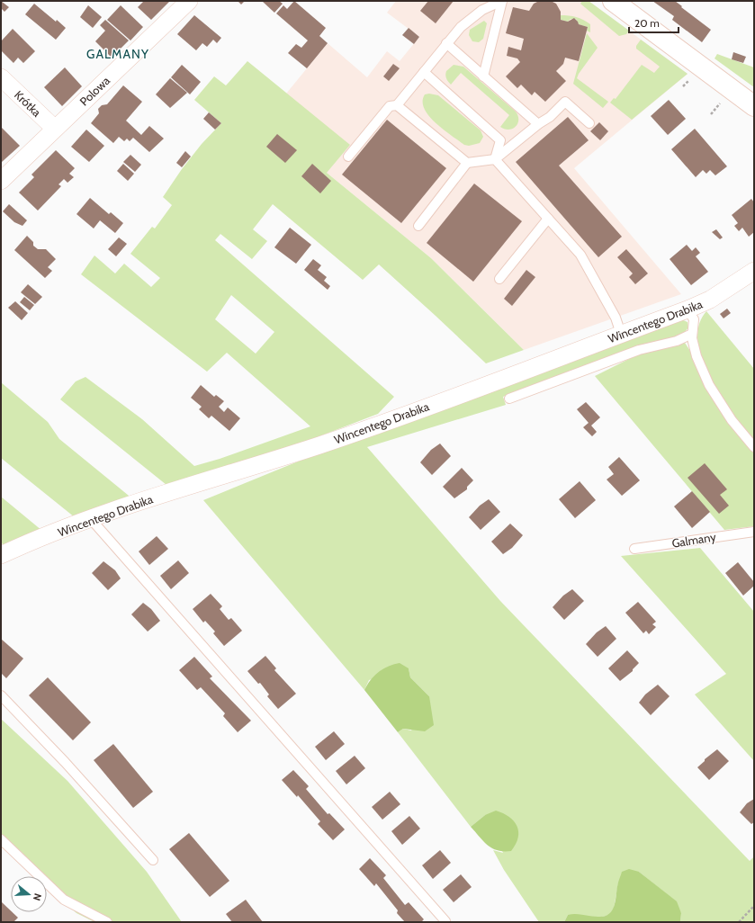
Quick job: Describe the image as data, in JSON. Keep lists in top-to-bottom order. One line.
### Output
{"streets":{"street":["Polowa","Krótka","Wincentego Drabika"],"lane":["Galmany"]},"crossings":[["Polowa","Krótka"]],"districts":["GALMANY"],"scale_bar":"20 m","north":"right"}
